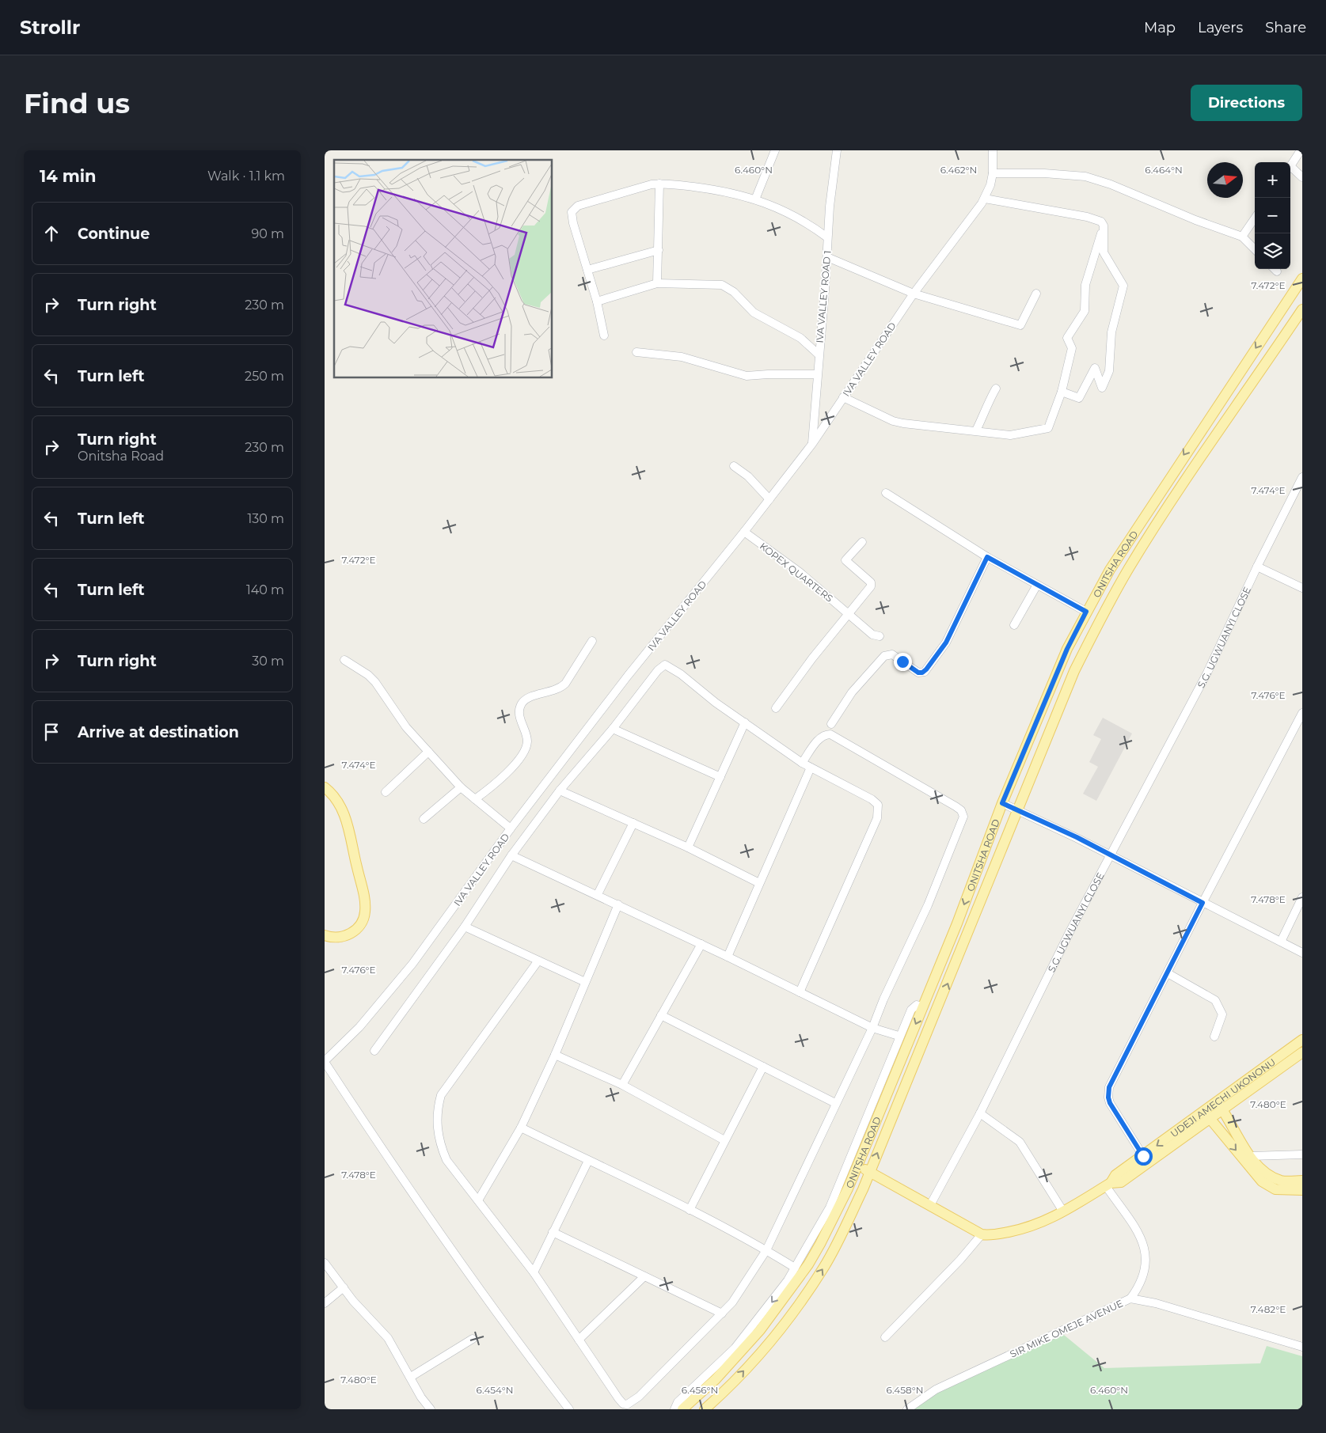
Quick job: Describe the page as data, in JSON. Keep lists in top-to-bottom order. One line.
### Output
{"streets":{"main road":["ONITSHA ROAD","UDEJI AMECHI UKONONU"],"street":["IVA VALLEY ROAD 1","IVA VALLEY ROAD","KOPEX QUARTERS","S.G. UGWUANYI CLOSE","SIR MIKE OMEJE AVENUE"]},"crossings":[["IVA VALLEY ROAD 1","IVA VALLEY ROAD"],["IVA VALLEY ROAD","KOPEX QUARTERS"]],"north":"right","page":{"header":"Strollr","nav":["Map","Layers","Share"],"buttons":"Directions","title":"Find us","heading":["14 min","Walk · 1.1 km"],"map_buttons":["+","−"],"list":[["Continue","90 m"],["Turn right","230 m"],["Turn left","250 m"],["Turn right","Onitsha Road","230 m"],["Turn left","130 m"],["Turn left","140 m"],["Turn right","30 m"],"Arrive at destination"]},"coordinates":["6.460°N","6.462°N","6.464°N","7.472°E","7.474°E","7.476°E","7.478°E","7.480°E","7.482°E","6.454°N","6.456°N","6.458°N"]}
